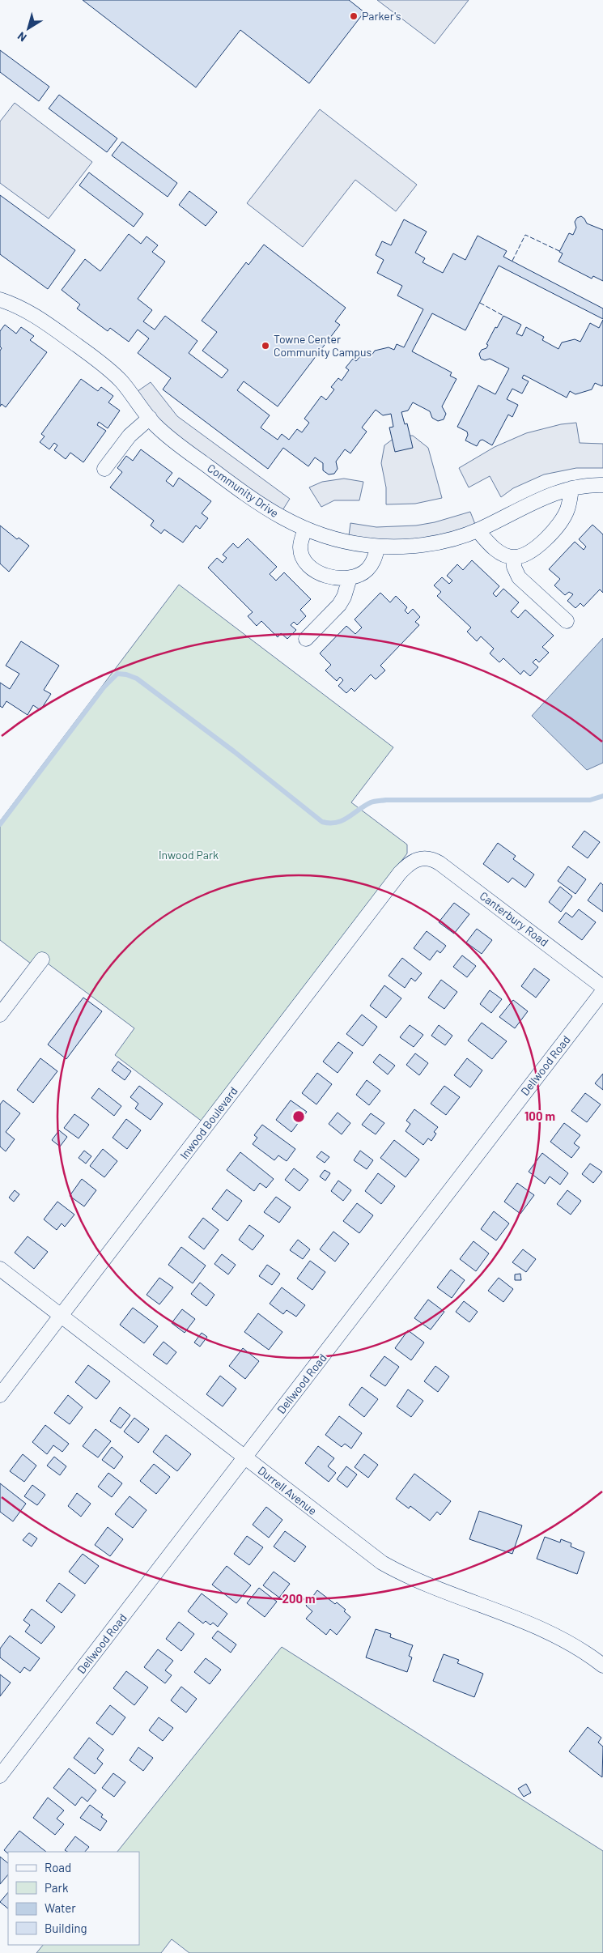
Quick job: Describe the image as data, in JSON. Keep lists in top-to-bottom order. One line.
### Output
{"streets":{"street":["Community Drive","Canterbury Road","Dellwood Road","Inwood Boulevard","Durrell Avenue"]},"crossings":[["Canterbury Road","Inwood Boulevard"],["Dellwood Road","Durrell Avenue"],["Inwood Boulevard","Durrell Avenue"]],"parks":["Inwood Park"],"places":["Parker's","Towne Center Community Campus"],"legend":["Road","Park","Water","Building"],"north":"bottom left","rings":["100 m","200 m"]}
